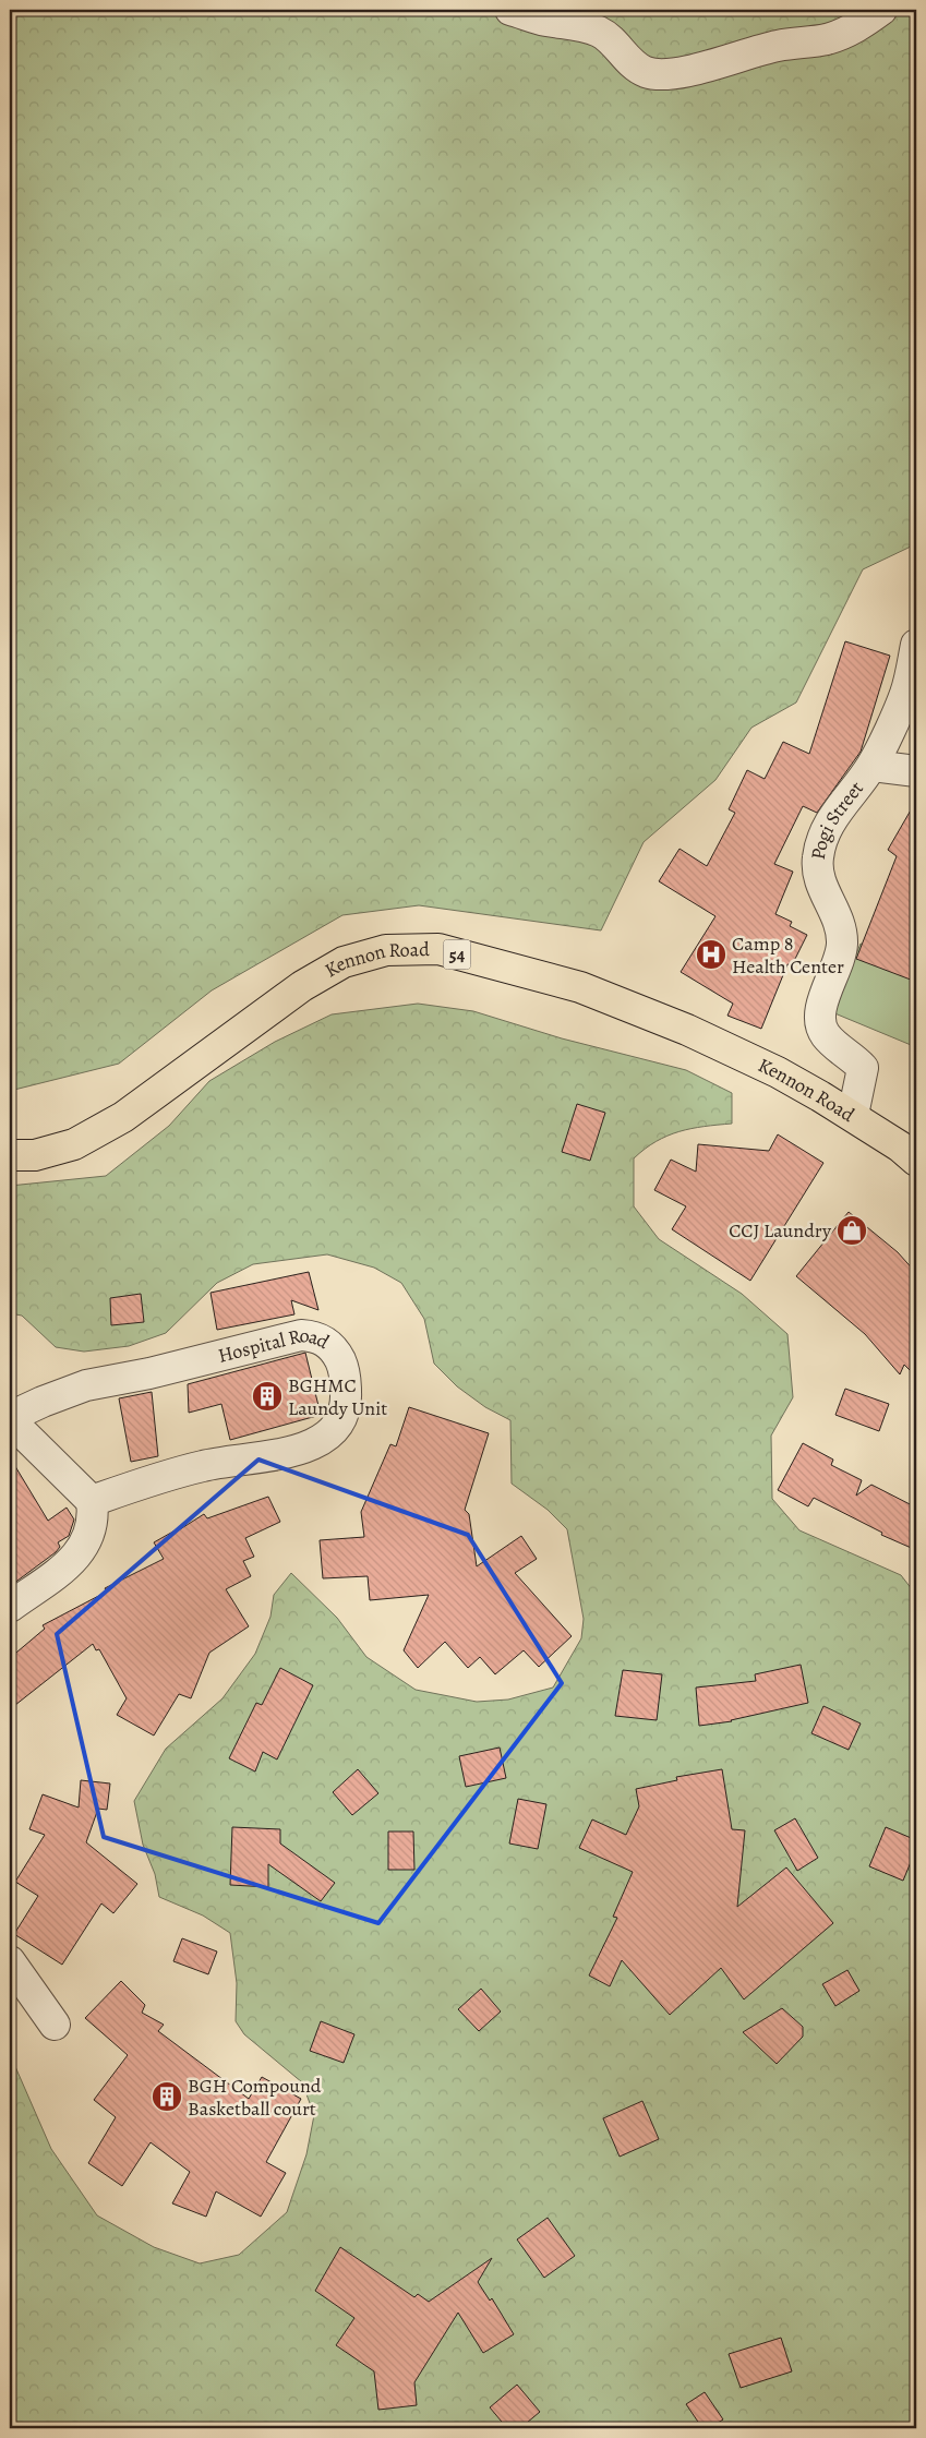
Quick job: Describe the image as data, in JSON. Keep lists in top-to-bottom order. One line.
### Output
{"streets":{"highway":["54","Kennon Road"],"street":["Pogi Street","Hospital Road"]},"crossings":[["Pogi Street","Kennon Road"]],"places":{"hospital":["Camp 8 Health Center"],"shop":["CCJ Laundry"],"building":["BGHMC Laundy Unit","BGH Compound Basketball court"]}}
